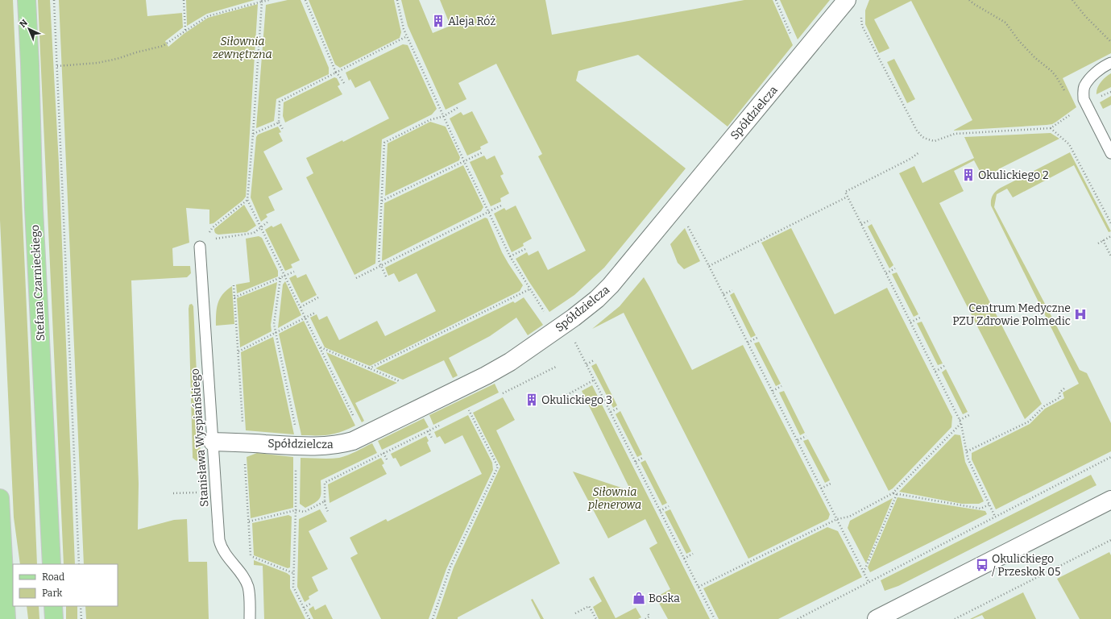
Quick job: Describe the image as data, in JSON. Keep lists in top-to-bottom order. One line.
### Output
{"streets":{"main road":["Stefana Czarnieckiego"],"street":["Spółdzielcza"],"lane":["Stanisława Wyspiańskiego"]},"crossings":[["Spółdzielcza","Stanisława Wyspiańskiego"]],"parks":["Siłownia zewnętrzna","Siłownia plenerowa"],"places":{"building":["Aleja Róż","Okulickiego 2","Okulickiego 3"],"hospital":["Centrum Medyczne PZU Zdrowie Polmedic"],"bus stop":["Okulickiego / Przeskok 05"],"shop":["Boska"]},"legend":["Road","Park"],"north":"top left"}
